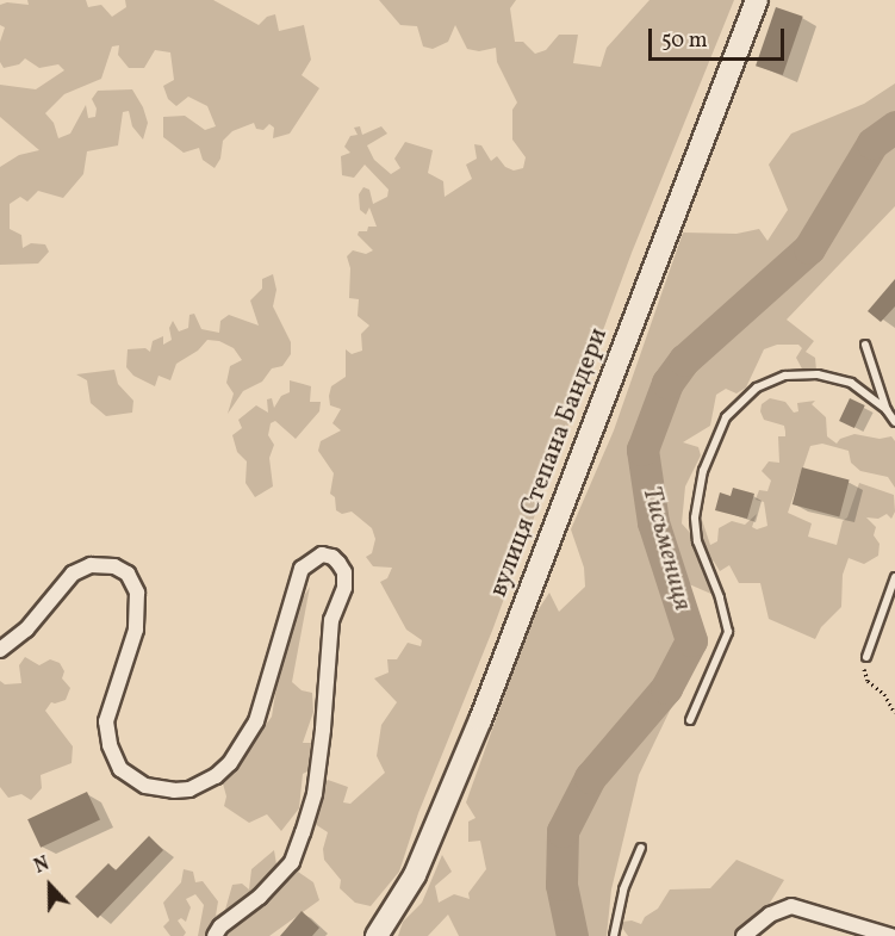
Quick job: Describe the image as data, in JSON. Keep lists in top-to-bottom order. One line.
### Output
{"streets":{"main road":["вулиця Степана Бандери"]},"water":["Тисьмениця"],"scale_bar":"50 m","north":"top"}
